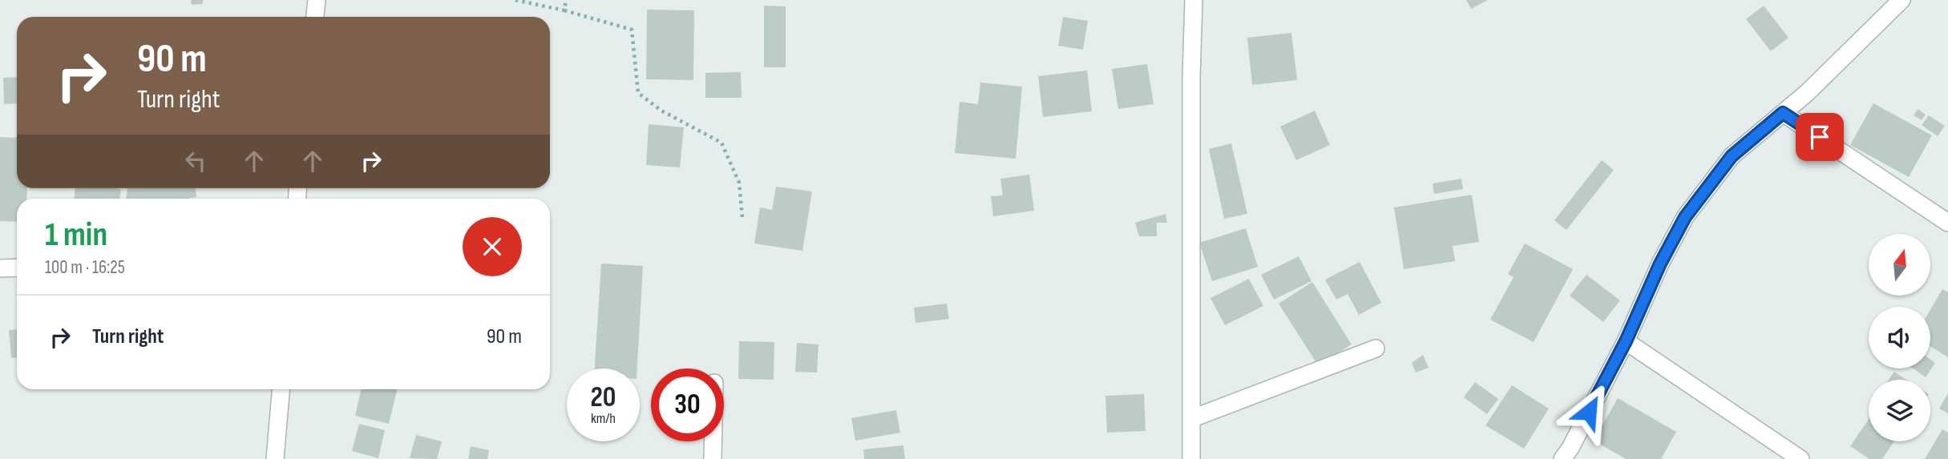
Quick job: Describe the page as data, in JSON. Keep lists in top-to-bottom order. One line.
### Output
{"north":"top","page":{"turn":["90 m","Turn right"],"heading":["1 min","100 m · 16:25"],"list":[{"name":"Turn right","value":"90 m"}],"speed":"20 km/h","limit":"30"}}
